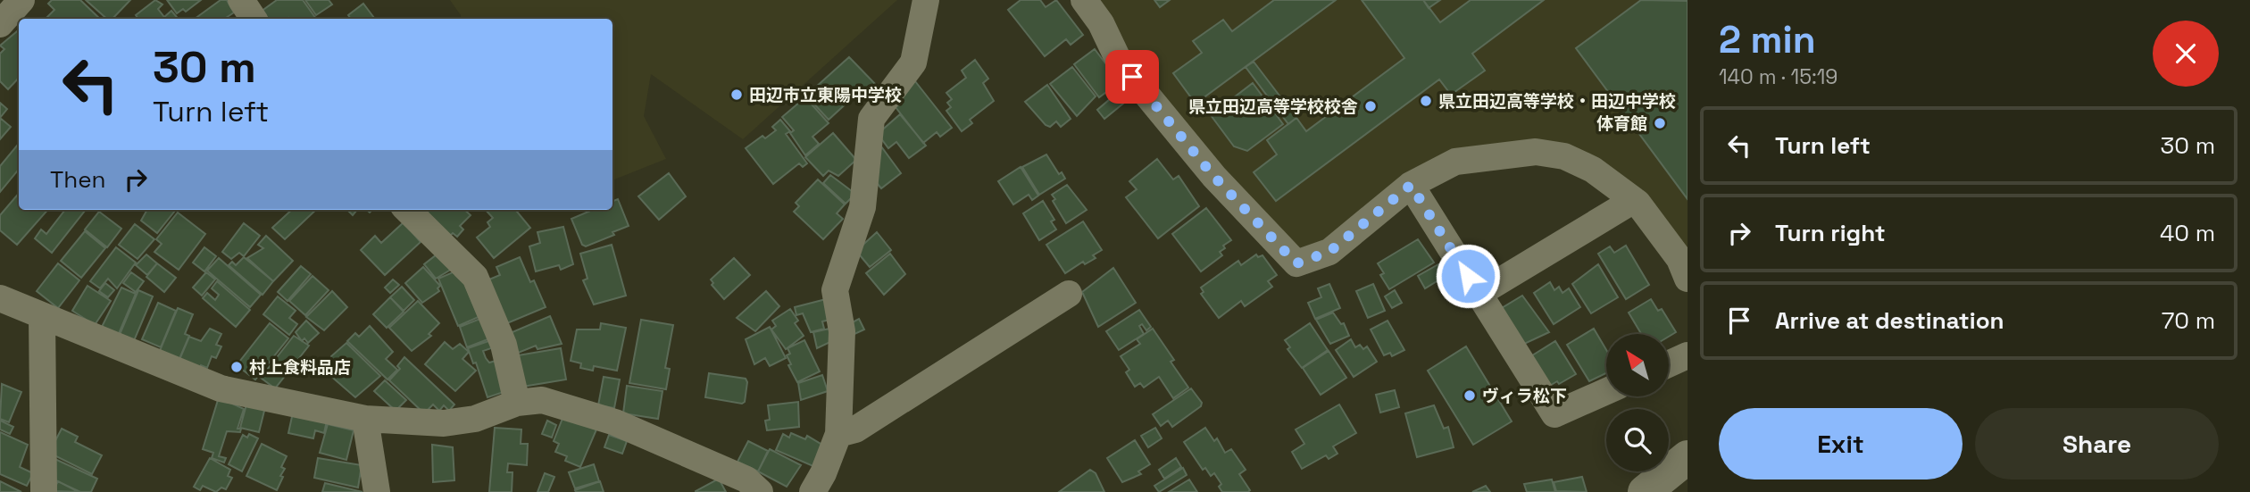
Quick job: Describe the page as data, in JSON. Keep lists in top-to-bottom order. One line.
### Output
{"places":["田辺市立東陽中学校","県立田辺高等学校・田辺中学校","県立田辺高等学校校舎","体育館","村上食料品店","ヴィラ松下"],"north":"top left","page":{"heading":["2 min","140 m · 15:19"],"turn":["30 m","Turn left"],"list":[{"name":"Turn left","value":"30 m"},{"name":"Turn right","value":"40 m"},{"name":"Arrive at destination","value":"70 m"}],"then":"Then","buttons":["Exit","Share"]}}
